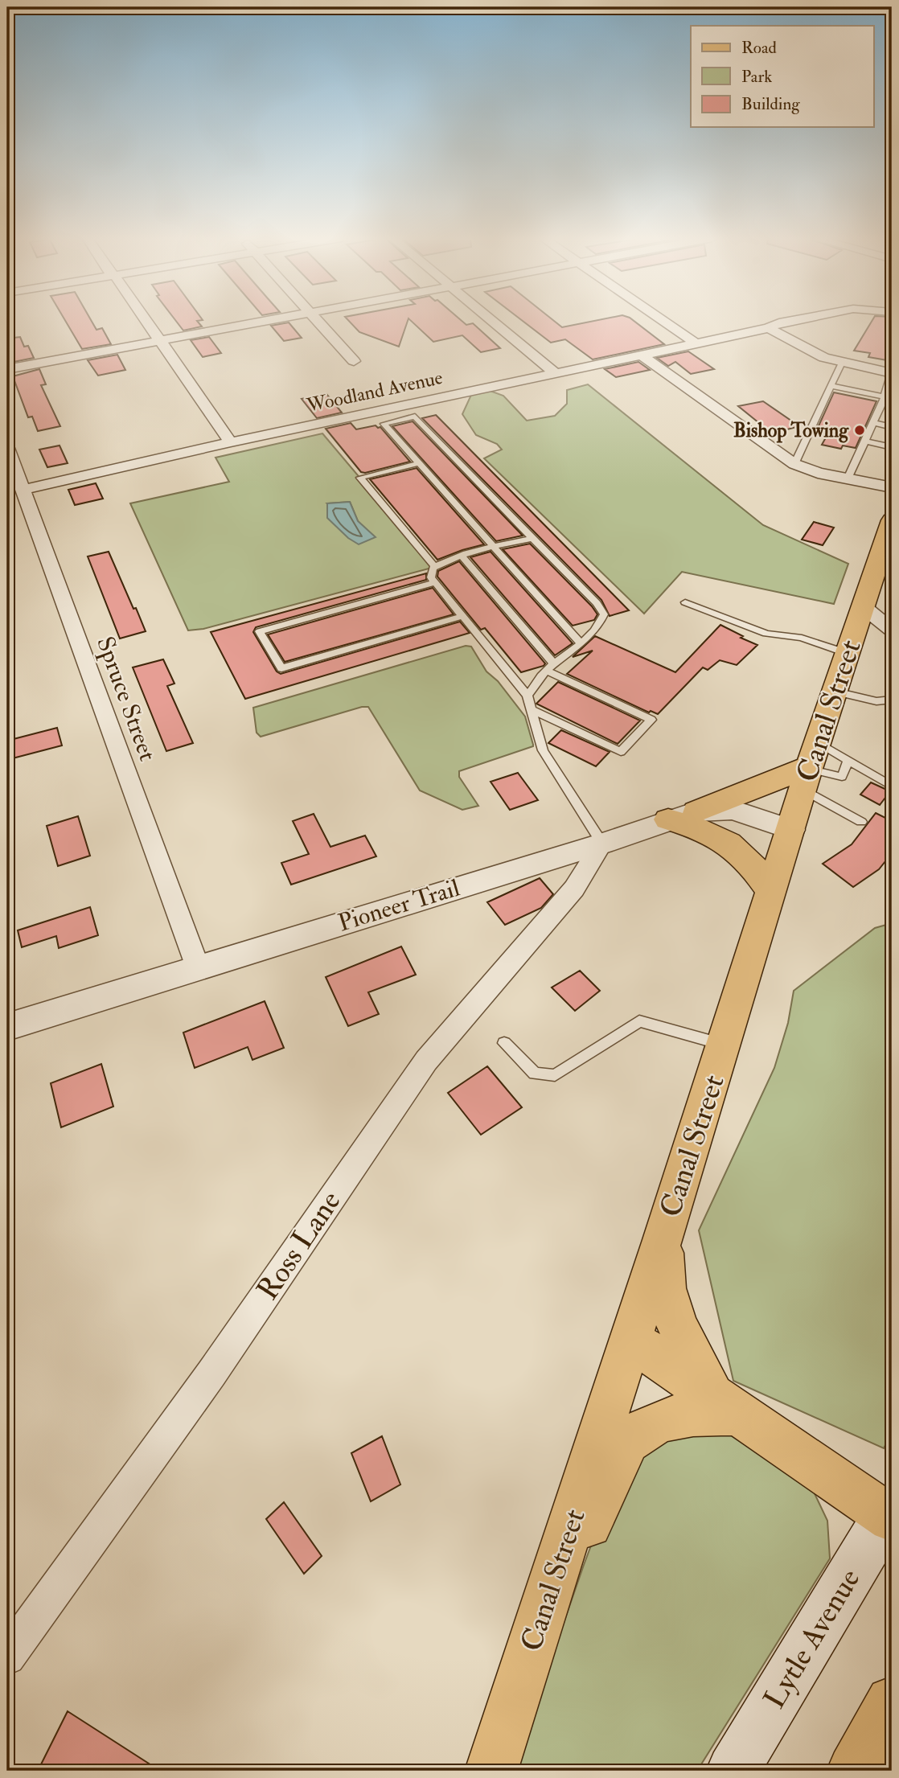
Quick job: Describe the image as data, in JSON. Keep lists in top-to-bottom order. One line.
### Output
{"streets":{"main road":["Canal Street","Lytle Avenue"],"street":["Woodland Avenue","Spruce Street","Pioneer Trail","Ross Lane"]},"crossings":[["Woodland Avenue","Spruce Street"],["Spruce Street","Pioneer Trail"],["Canal Street","Pioneer Trail"],["Pioneer Trail","Ross Lane"]],"places":["Bishop Towing"],"legend":["Road","Park","Building"]}
